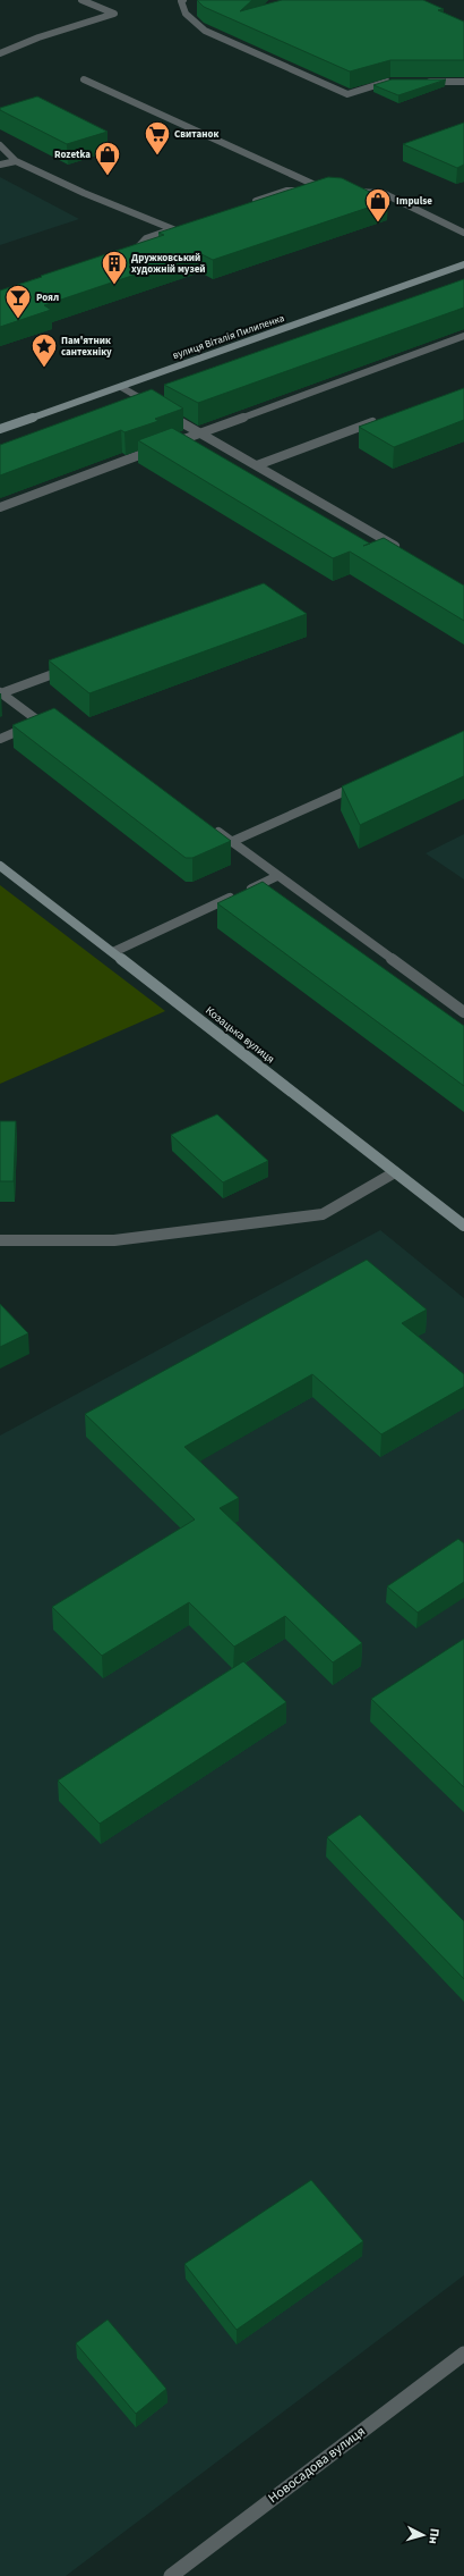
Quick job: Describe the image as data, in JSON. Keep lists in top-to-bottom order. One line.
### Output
{"streets":{"street":["вулиця Віталія Пилипенка","Козацька вулиця","Новосадова вулиця"]},"places":{"supermarket":["Свитанок"],"shop":["Rozetka","Impulse"],"building":["Дружковський художній музей"],"bar":["Роял"],"place":["Пам'ятник сантехніку"]},"north":"right"}
